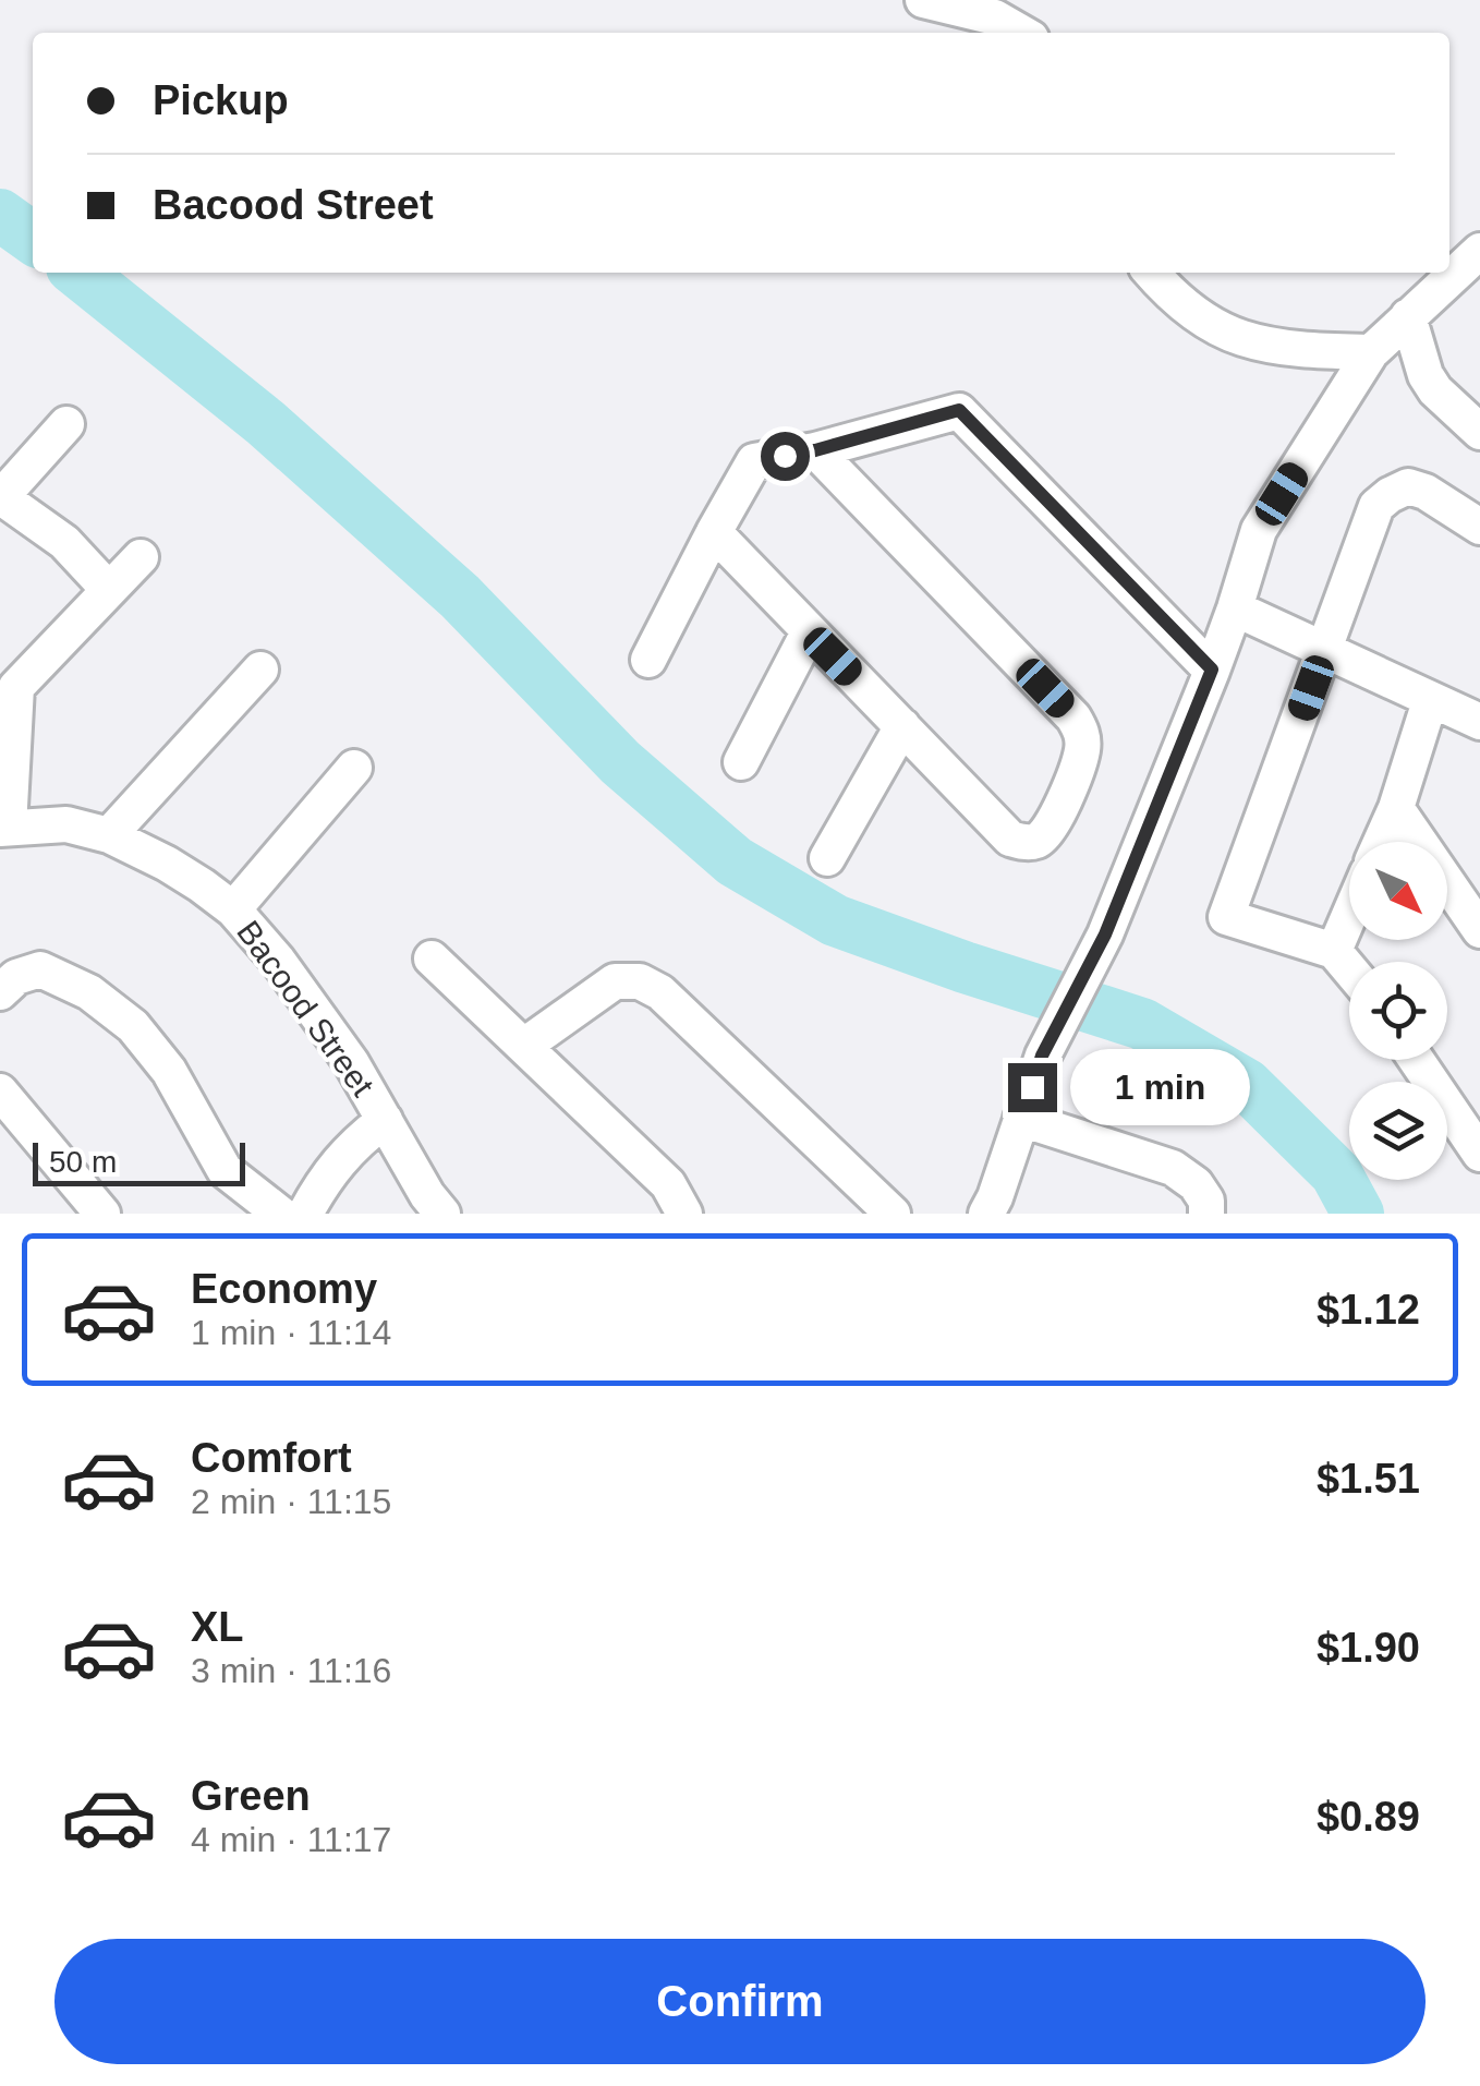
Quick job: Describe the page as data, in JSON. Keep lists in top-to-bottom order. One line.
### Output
{"streets":{"street":["Bacood Street"]},"scale_bar":"50 m","north":"bottom right","page":{"banner":["Pickup","Bacood Street"],"bubble":"1 min","scale":"50 m","list":[{"name":"Economy","note":"1 min · 11:14","value":"$1.12"},{"name":"Comfort","note":"2 min · 11:15","value":"$1.51"},{"name":"XL","note":"3 min · 11:16","value":"$1.90"},{"name":"Green","note":"4 min · 11:17","value":"$0.89"}],"buttons":"Confirm"}}
